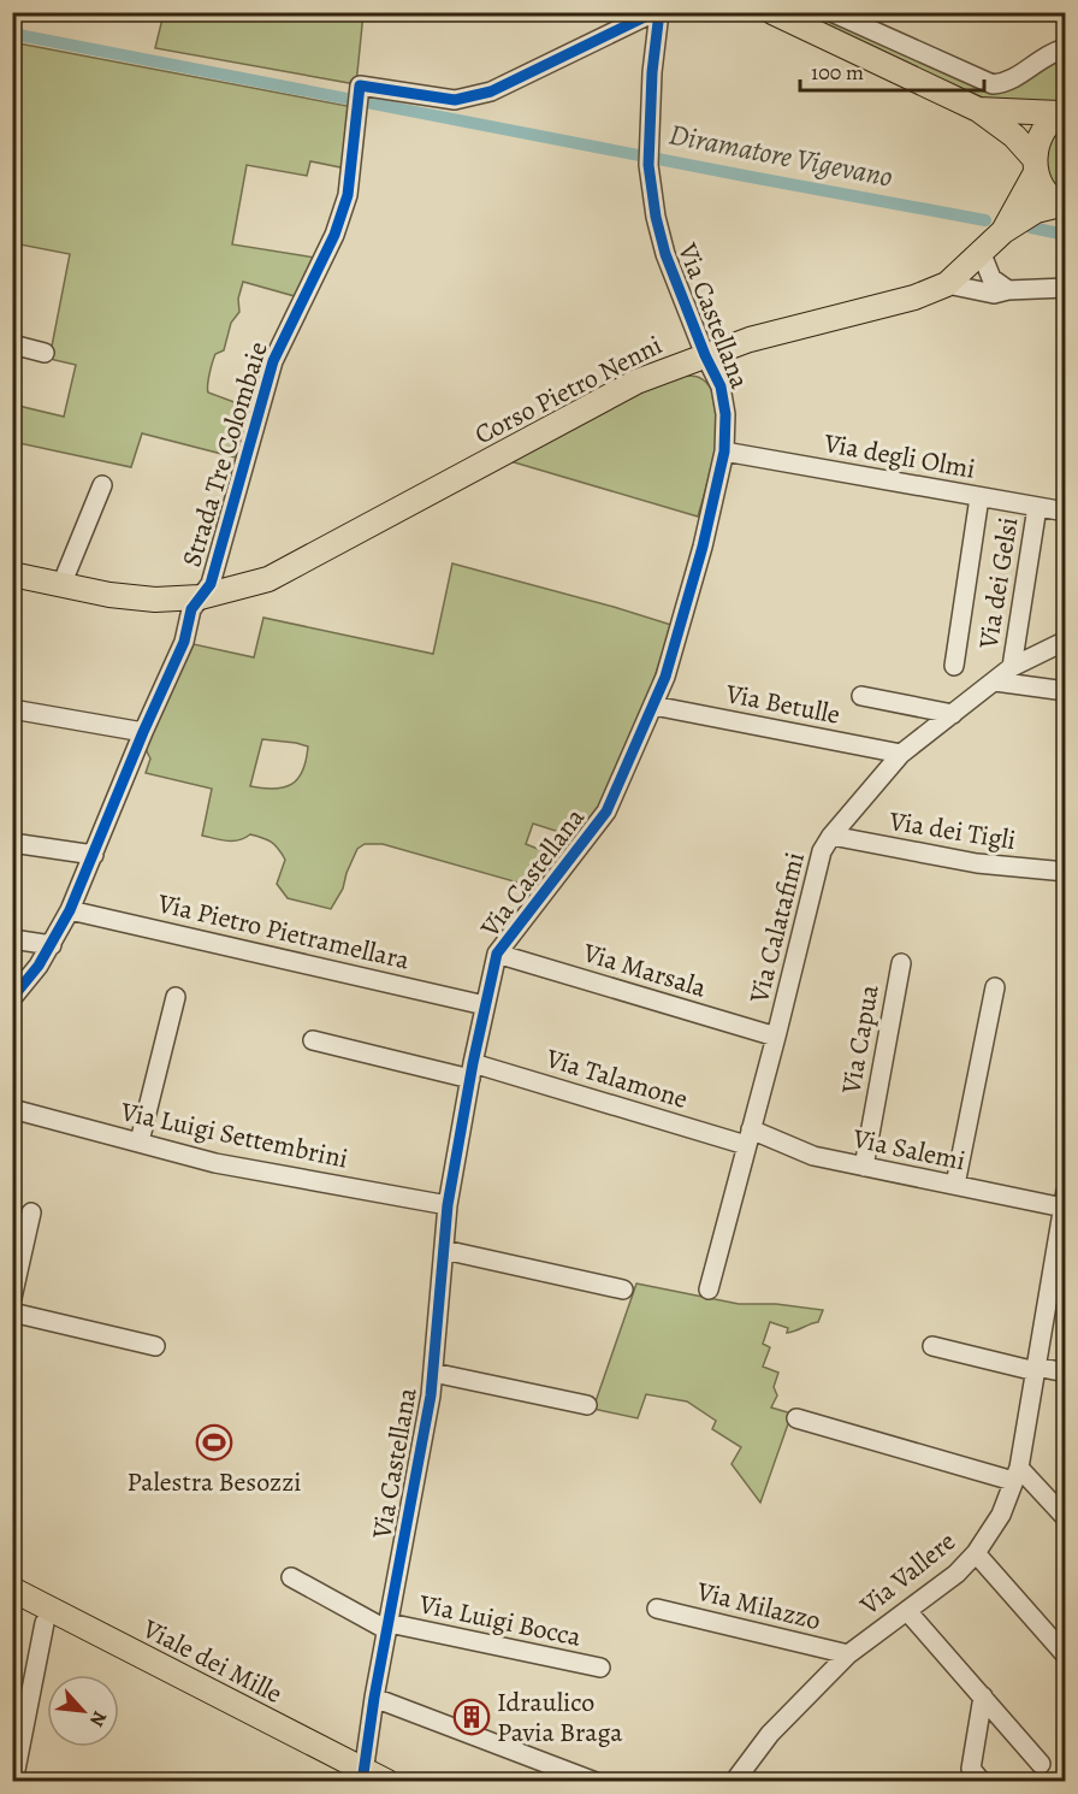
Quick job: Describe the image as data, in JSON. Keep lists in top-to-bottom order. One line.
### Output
{"streets":{"main road":["Corso Pietro Nenni","Viale dei Mille"],"street":["Via Castellana","Strada Tre Colombaie","Via degli Olmi","Via dei Gelsi","Via Betulle","Via dei Tigli","Via Calatafimi","Via Pietro Pietramellara","Via Marsala","Via Capua","Via Talamone","Via Luigi Settembrini","Via Salemi","Via Vallere","Via Milazzo","Via Luigi Bocca"]},"crossings":[["Via Castellana","Corso Pietro Nenni"],["Via Castellana","Strada Tre Colombaie"],["Via Castellana","Via degli Olmi"],["Via Castellana","Via Betulle"],["Via Castellana","Via Pietro Pietramellara"],["Via Castellana","Via Marsala"],["Via Castellana","Via Talamone"],["Via Castellana","Via Luigi Settembrini"],["Via Castellana","Via Luigi Bocca"],["Via Castellana","Viale dei Mille"],["Corso Pietro Nenni","Strada Tre Colombaie"],["Strada Tre Colombaie","Via Pietro Pietramellara"],["Via degli Olmi","Via dei Gelsi"],["Via dei Gelsi","Via Calatafimi"],["Via Betulle","Via Calatafimi"],["Via dei Tigli","Via Calatafimi"],["Via Calatafimi","Via Marsala"],["Via Calatafimi","Via Talamone"],["Via Calatafimi","Via Salemi"],["Via Capua","Via Salemi"],["Via Talamone","Via Salemi"],["Via Salemi","Via Vallere"],["Via Vallere","Via Milazzo"]],"water":["Diramatore Vigevano"],"places":{"sports":["Palestra Besozzi"],"building":["Idraulico Pavia Braga"]},"scale_bar":"100 m","north":"bottom right"}
